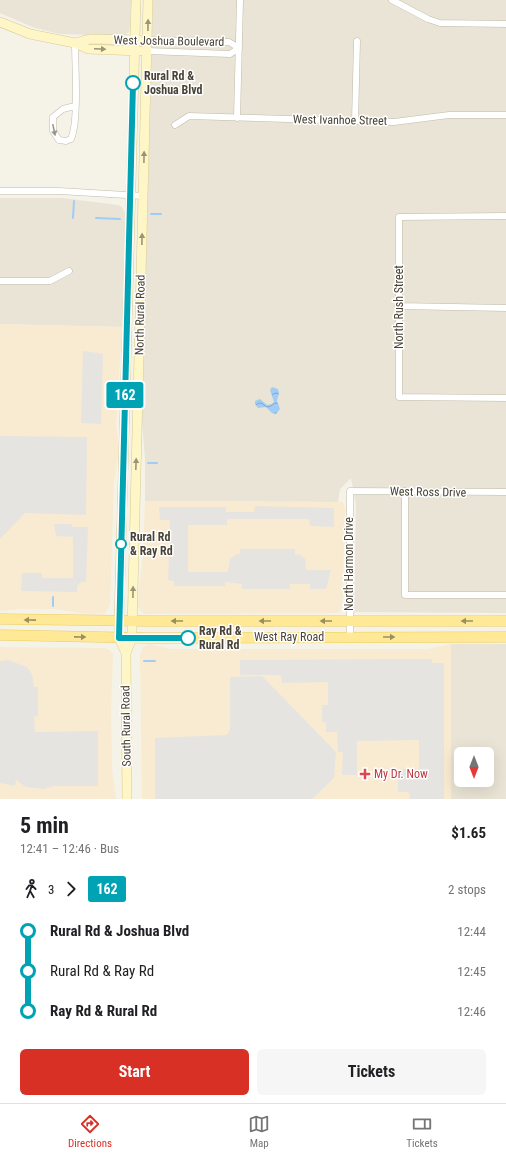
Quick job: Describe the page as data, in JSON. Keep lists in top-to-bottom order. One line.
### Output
{"streets":{"main road":["West Joshua Boulevard","North Rural Road","West Ray Road","South Rural Road"],"street":["West Ivanhoe Street","North Rush Street","West Ross Drive","North Harmon Drive"]},"crossings":[["West Joshua Boulevard","North Rural Road"],["North Rural Road","West Ray Road"],["North Rural Road","South Rural Road"],["West Ross Drive","North Harmon Drive"],["North Harmon Drive","West Ray Road"],["West Ray Road","South Rural Road"]],"places":{"other":["Rural Rd & Joshua Blvd","Rural Rd & Ray Rd","Ray Rd & Rural Rd"],"health":["My Dr. Now"]},"lines":["bus line 162"],"north":"bottom","page":{"on_map":"162","heading":["5 min","12:41 – 12:46 · Bus","$1.65"],"legs":["3","162","2 stops"],"list":[{"name":"Rural Rd & Joshua Blvd","value":"12:44"},{"name":"Rural Rd & Ray Rd","value":"12:45"},{"name":"Ray Rd & Rural Rd","value":"12:46"}],"buttons":["Start","Tickets"],"tabs":["Directions","Map","Tickets"]}}
